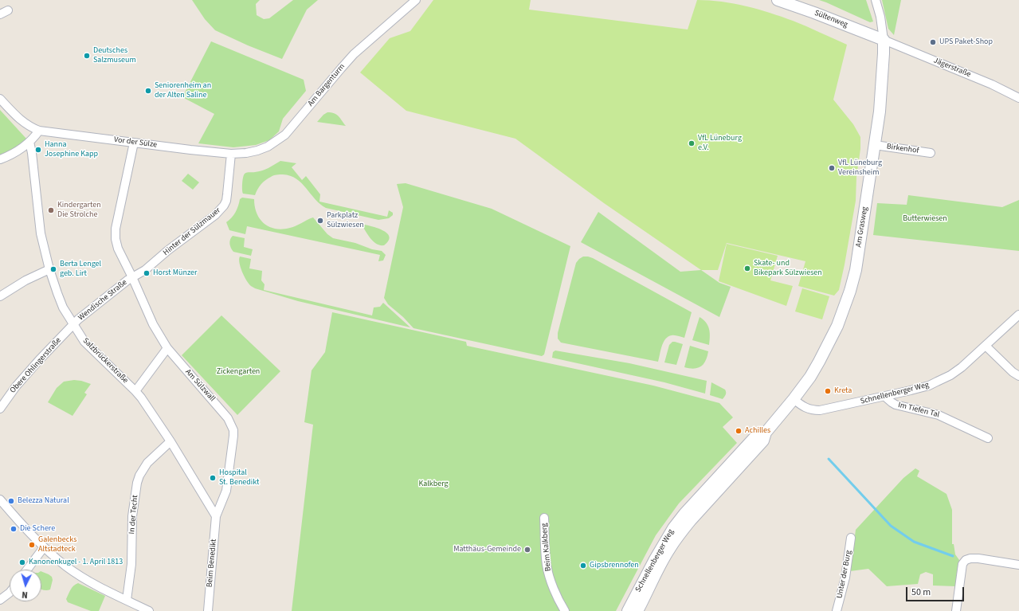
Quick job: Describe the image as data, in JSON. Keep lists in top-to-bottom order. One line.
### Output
{"streets":{"main road":["Sültenweg","Am Grasweg","Schnellenberger Weg"],"street":["Jägerstraße","Am Bargenturm","Vor der Sülze","Birkenhof","Hinter der Sülzmauer","Wendische Straße","Salzbrückerstraße","Obere Ohlingerstraße","Am Sülzwall","Im Tiefen Tal","In der Techt","Beim Kalkberg","Beim Benedikt","Unter der Burg"]},"crossings":[["Sültenweg","Jägerstraße"],["Sültenweg","Am Grasweg"],["Jägerstraße","Am Grasweg"],["Am Bargenturm","Vor der Sülze"],["Am Bargenturm","Hinter der Sülzmauer"],["Vor der Sülze","Hinter der Sülzmauer"],["Birkenhof","Am Grasweg"],["Am Grasweg","Schnellenberger Weg"],["Hinter der Sülzmauer","Wendische Straße"],["Wendische Straße","Salzbrückerstraße"],["Wendische Straße","Obere Ohlingerstraße"],["Salzbrückerstraße","Obere Ohlingerstraße"],["Salzbrückerstraße","In der Techt"],["Am Sülzwall","Beim Benedikt"],["Schnellenberger Weg","Im Tiefen Tal"]],"parks":["Butterwiesen","Zickengarten","Kalkberg"],"places":["UPS Paket-Shop","Deutsches Salzmuseum","Seniorenheim an der Alten Saline","VfL Lüneburg e.V.","Hanna Josephine Kapp","VfL Lüneburg Vereinsheim","Kindergarten Die Strolche","Parkplatz Sülzwiesen","Skate- und Bikepark Sülzwiesen","Berta Lengel geb. Lirt","Horst Münzer","Kreta","Achilles","Hospital St. Benedikt","Belezza Natural","Die Schere","Galenbecks Altstadteck","Matthäus-Gemeinde","Kanonenkugel - 1. April 1813","Gipsbrennofen"],"scale_bar":"50 m","north":"bottom"}
